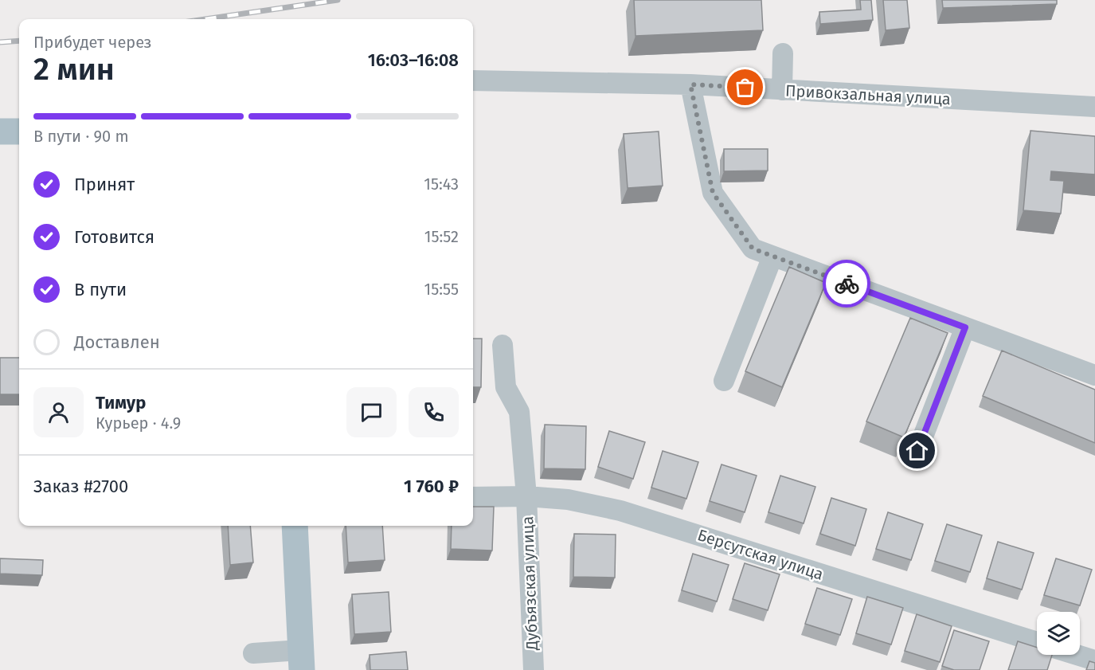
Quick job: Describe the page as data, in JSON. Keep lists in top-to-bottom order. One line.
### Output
{"streets":{"street":["Привокзальная улица","Берсутская улица","Дубъязская улица"]},"crossings":[["Берсутская улица","Дубъязская улица"]],"page":{"heading":["2 мин","Прибудет через","16:03–16:08"],"panel":["Тимур","Курьер · 4.9","Заказ #2700","1 760 ₽"],"bar":"В пути · 90 m","list":[["Принят","15:43"],["Готовится","15:52"],["В пути","15:55"],"Доставлен"]}}
